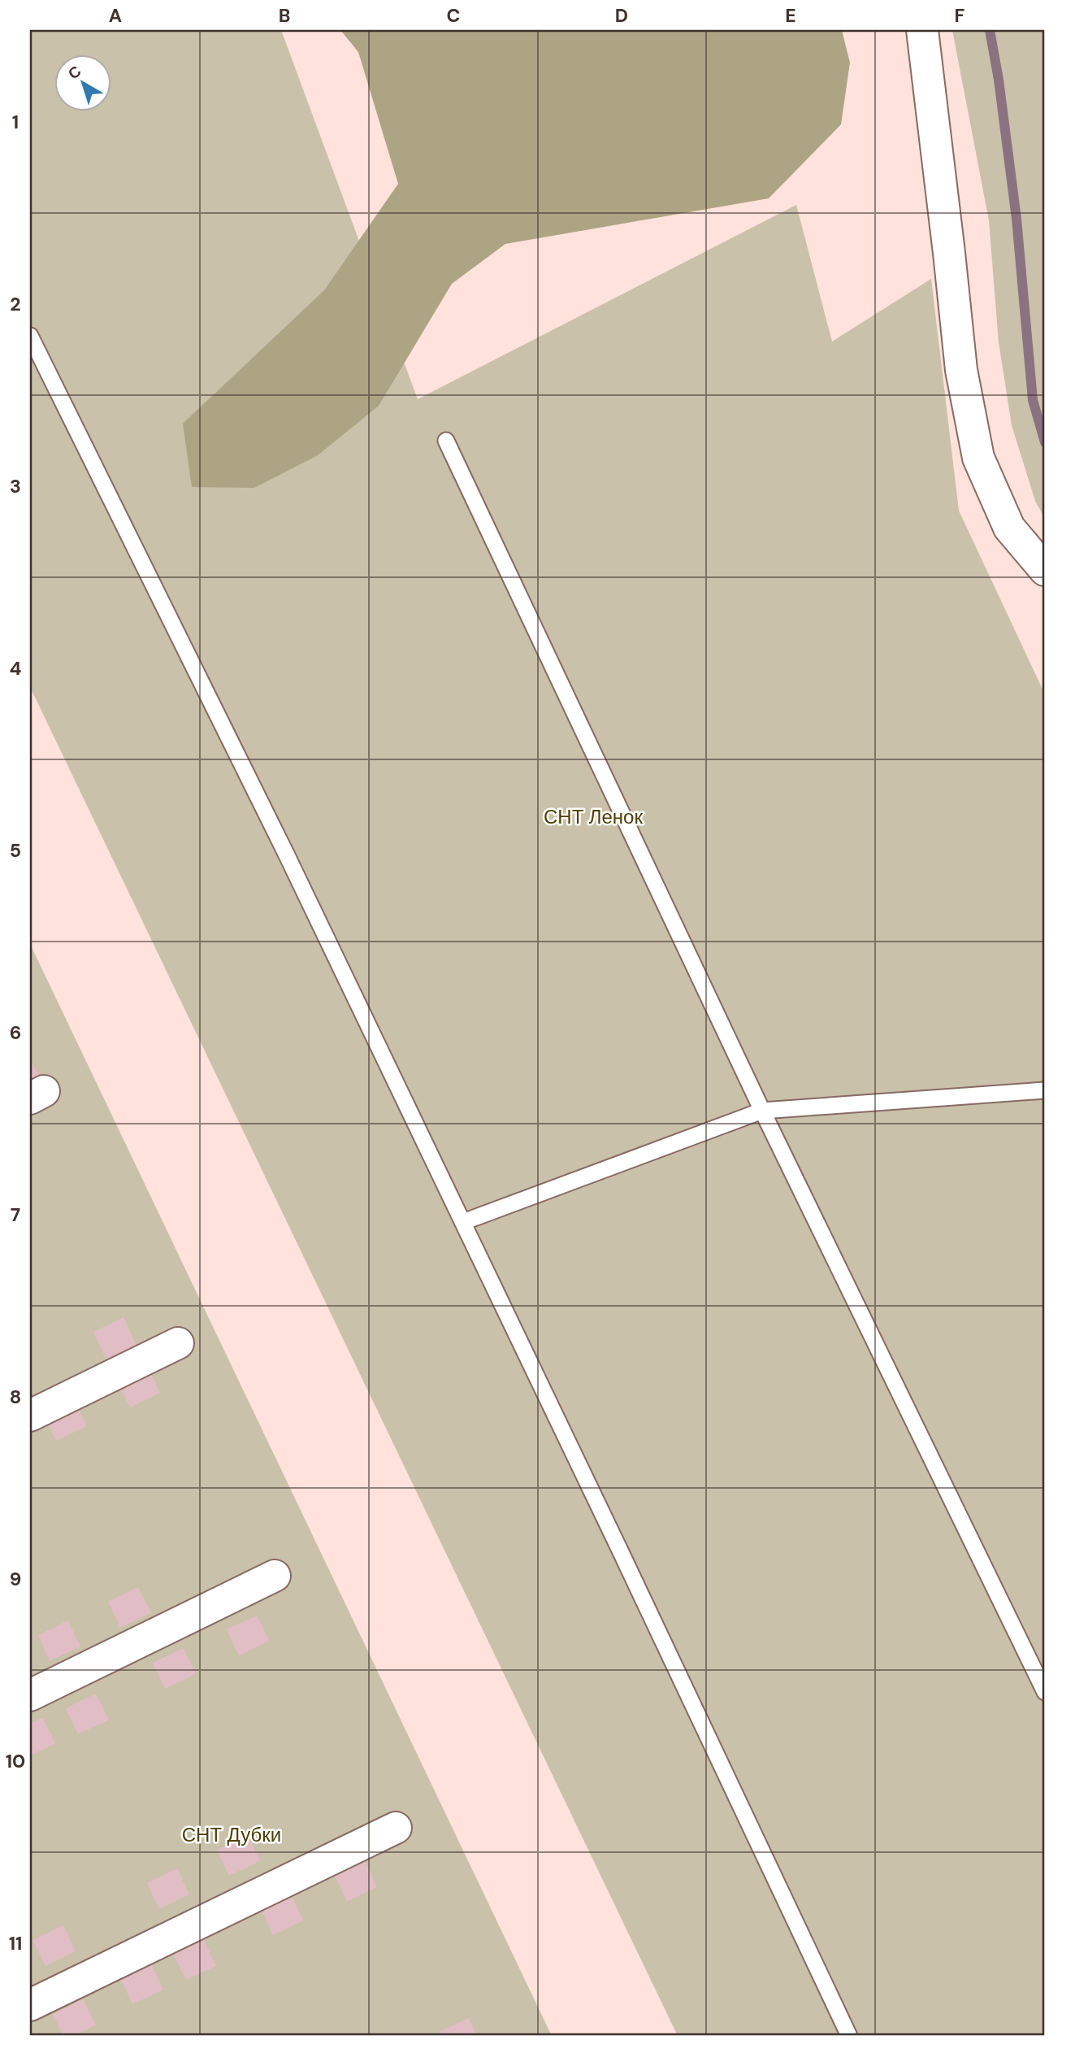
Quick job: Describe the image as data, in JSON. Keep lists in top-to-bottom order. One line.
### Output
{"parks":["СНТ Ленок","СНТ Дубки"],"north":"top left","grid":{"columns":["A","B","C","D","E","F"],"rows":["1","2","3","4","5","6","7","8","9","10","11"]}}
